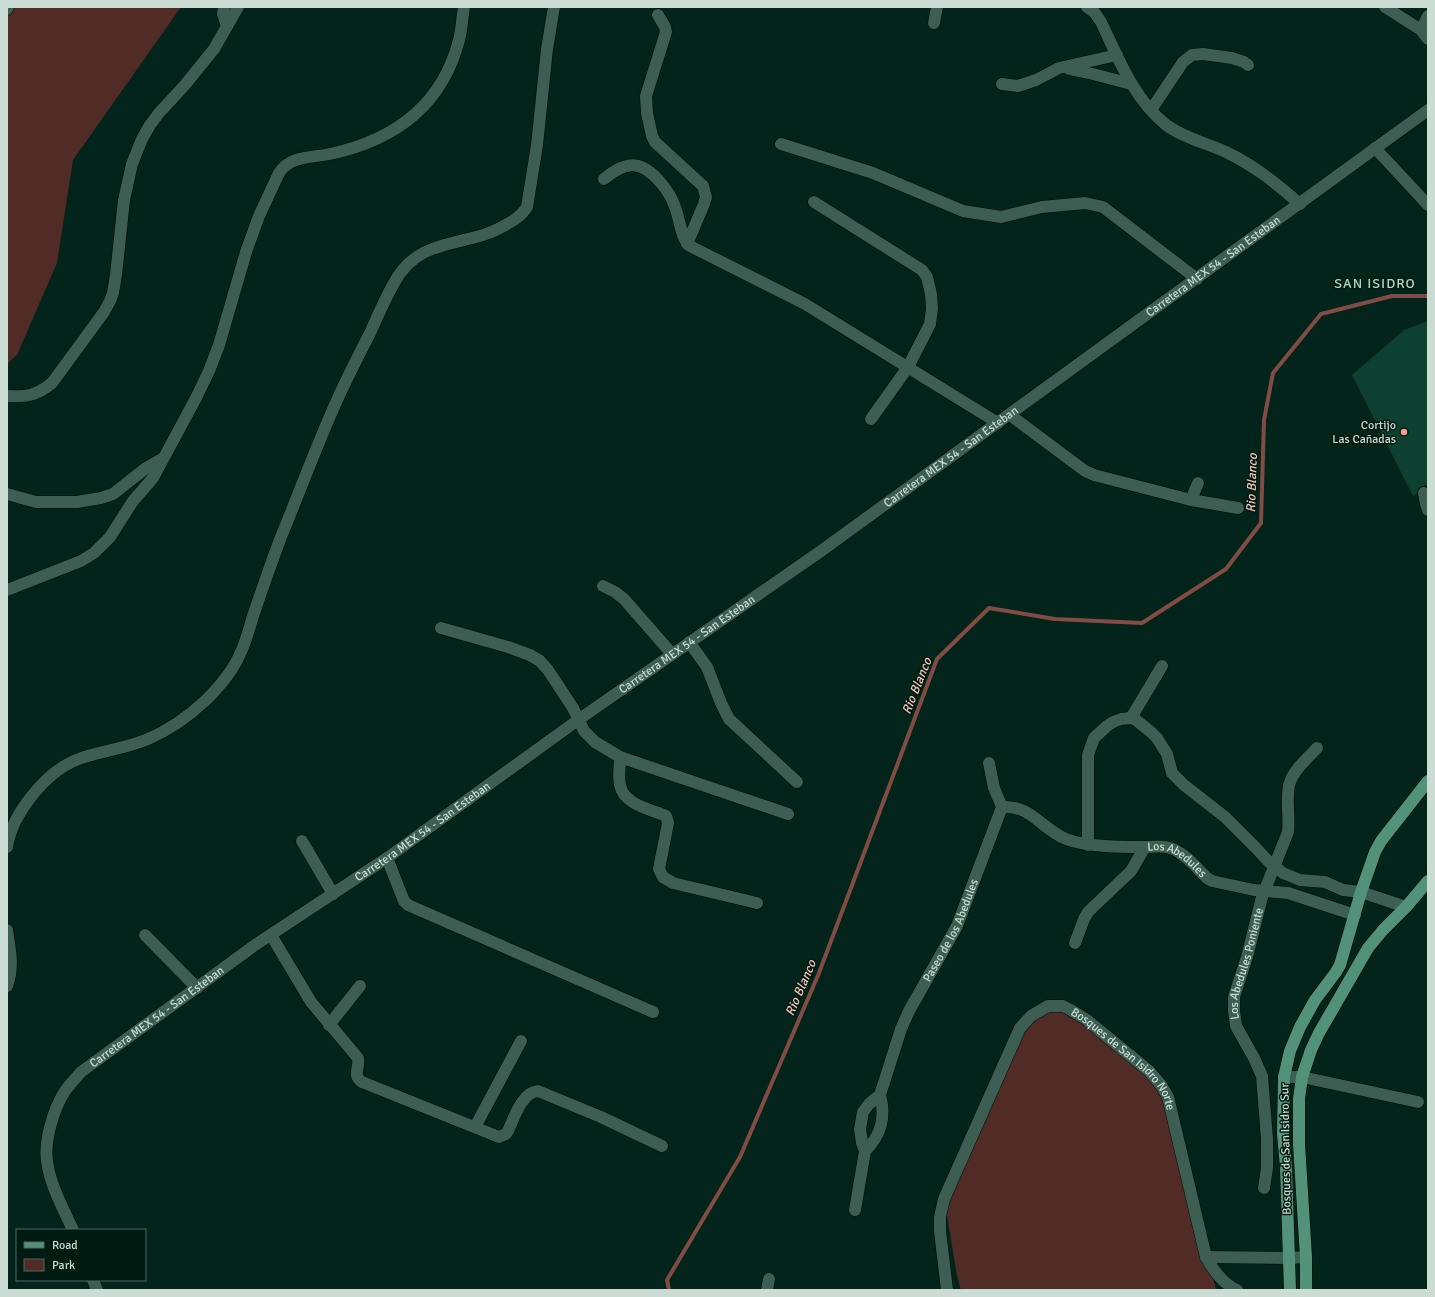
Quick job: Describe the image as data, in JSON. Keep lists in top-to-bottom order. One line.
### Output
{"streets":{"main road":["Bosques de San Isidro Sur"],"street":["Carretera MEX 54 - San Esteban","Los Abedules","Paseo de los Abedules","Los Abedules Poniente","Bosques de San Isidro Norte"]},"crossings":[["Los Abedules","Paseo de los Abedules"],["Los Abedules","Los Abedules Poniente"],["Los Abedules","Bosques de San Isidro Sur"]],"districts":["SAN ISIDRO"],"water":["Rio Blanco"],"places":["Cortijo Las Cañadas"],"legend":["Road","Park"]}
